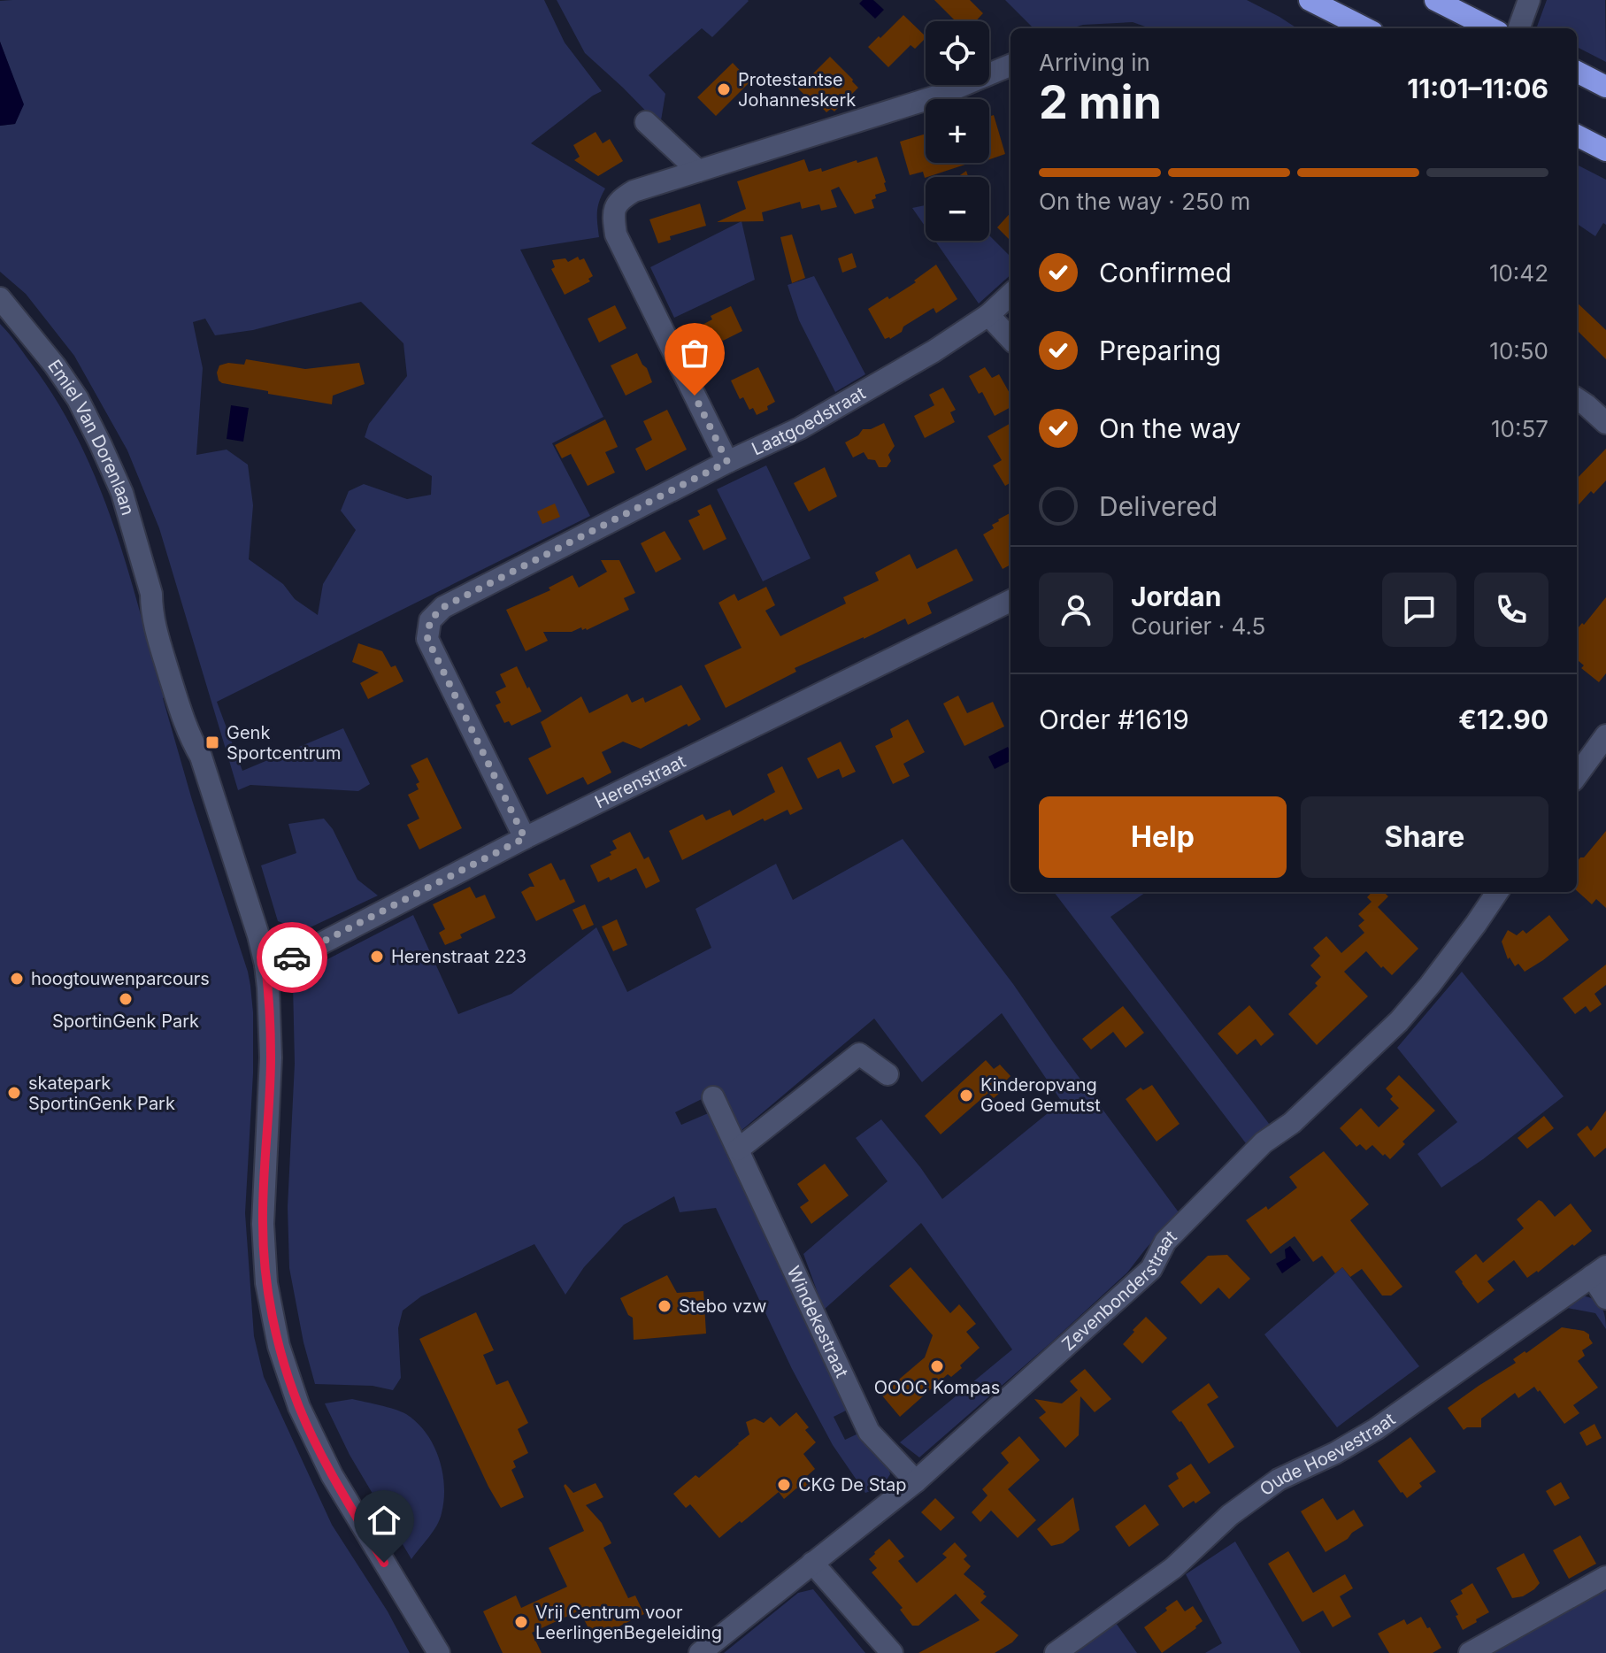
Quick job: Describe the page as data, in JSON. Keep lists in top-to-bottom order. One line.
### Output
{"streets":{"street":["Laatgoedstraat","Emiel Van Dorenlaan","Herenstraat","Zevenbonderstraat","Windekestraat","Oude Hoevestraat"]},"crossings":[["Laatgoedstraat","Herenstraat"],["Emiel Van Dorenlaan","Herenstraat"],["Zevenbonderstraat","Windekestraat"]],"places":{"other":["Protestantse Johanneskerk","Herenstraat 223","hoogtouwenparcours","SportinGenk Park","skatepark SportinGenk Park","Kinderopvang Goed Gemutst","Stebo vzw","OOOC Kompas","CKG De Stap","Vrij Centrum voor LeerlingenBegeleiding"],"transit":["Genk Sportcentrum"]},"page":{"map_buttons":["+","−"],"heading":["2 min","Arriving in","11:01–11:06"],"panel":["Jordan","Courier · 4.5","Order #1619","€12.90"],"bar":"On the way · 250 m","list":[["Confirmed","10:42"],["Preparing","10:50"],["On the way","10:57"],"Delivered"],"buttons":["Help","Share"]}}
